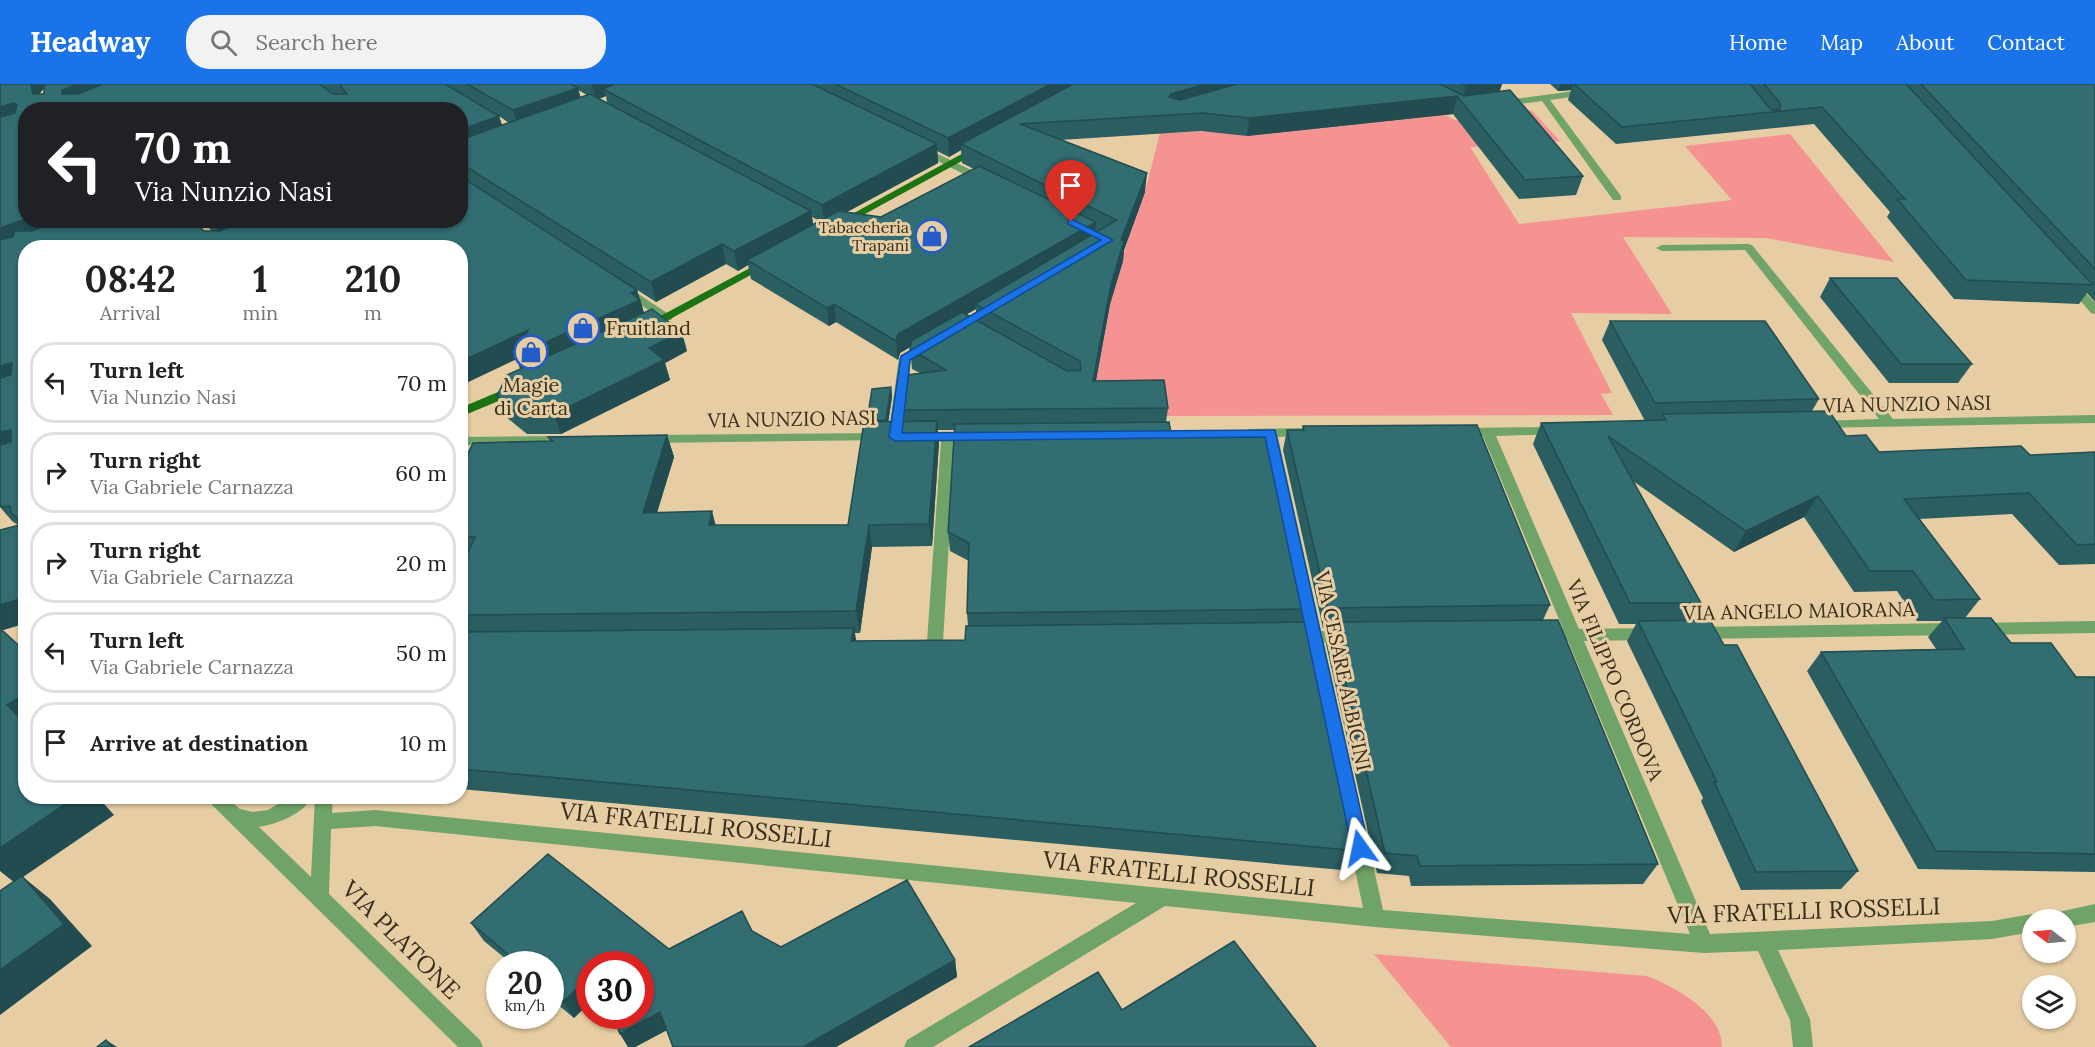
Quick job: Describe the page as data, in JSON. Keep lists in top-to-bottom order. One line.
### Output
{"streets":{"street":["VIA NUNZIO NASI","VIA ANGELO MAIORANA","VIA CESARE ALBICINI","VIA FILIPPO CORDOVA","VIA FRATELLI ROSSELLI","VIA PLATONE"]},"crossings":[["VIA ANGELO MAIORANA","VIA FILIPPO CORDOVA"],["VIA CESARE ALBICINI","VIA FRATELLI ROSSELLI"],["VIA FILIPPO CORDOVA","VIA FRATELLI ROSSELLI"]],"places":{"shop":["Tabaccheria Trapani","Fruitland","Magie di Carta"]},"north":"left","page":{"header":"Headway","search":"Search here","nav":["Home","Map","About","Contact"],"turn":["70 m","Via Nunzio Nasi"],"eta":["08:42","Arrival","1","min","210","m"],"list":[{"name":"Turn left","note":"Via Nunzio Nasi","value":"70 m"},{"name":"Turn right","note":"Via Gabriele Carnazza","value":"60 m"},{"name":"Turn right","note":"Via Gabriele Carnazza","value":"20 m"},{"name":"Turn left","note":"Via Gabriele Carnazza","value":"50 m"},{"name":"Arrive at destination","value":"10 m"}],"speed":"20 km/h","limit":"30"}}
